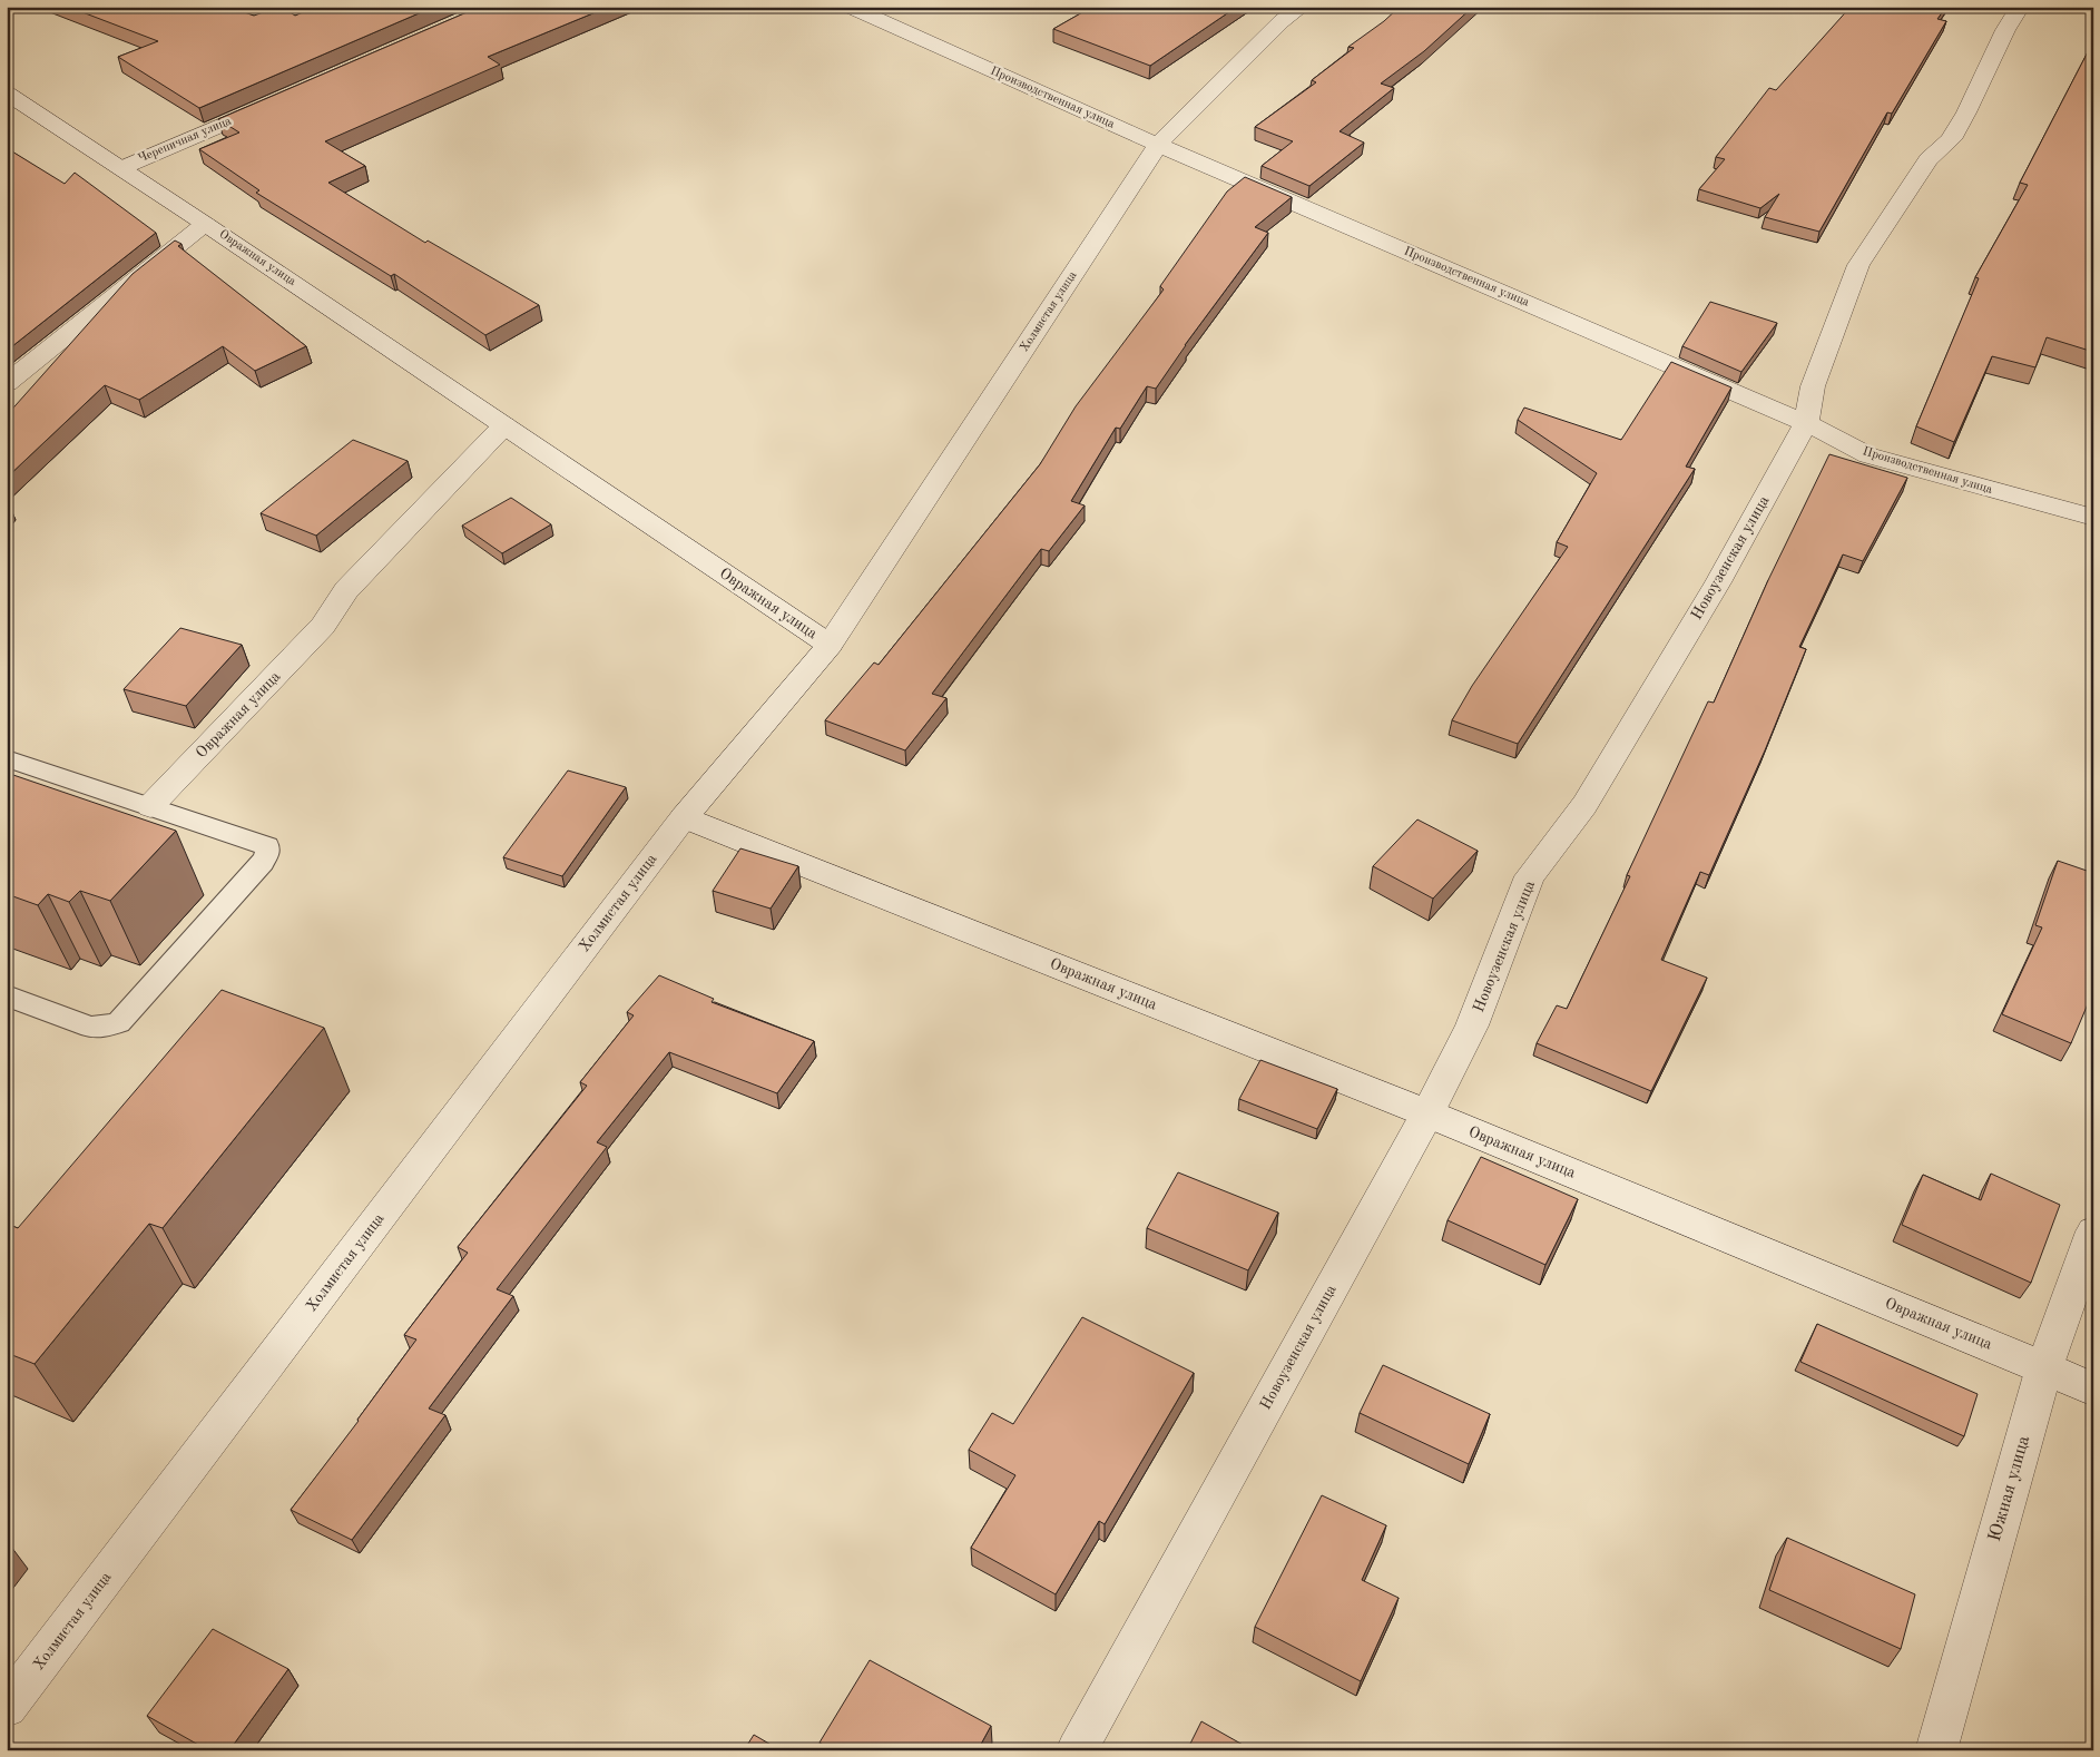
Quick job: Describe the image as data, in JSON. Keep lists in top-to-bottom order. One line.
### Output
{"streets":{"street":["Производственная улица","Черепичная улица","Овражная улица","Холмистая улица","Новоузенская улица","Южная улица"]},"crossings":[["Производственная улица","Холмистая улица"],["Производственная улица","Новоузенская улица"],["Черепичная улица","Овражная улица"],["Овражная улица","Холмистая улица"],["Овражная улица","Новоузенская улица"],["Овражная улица","Южная улица"]]}
